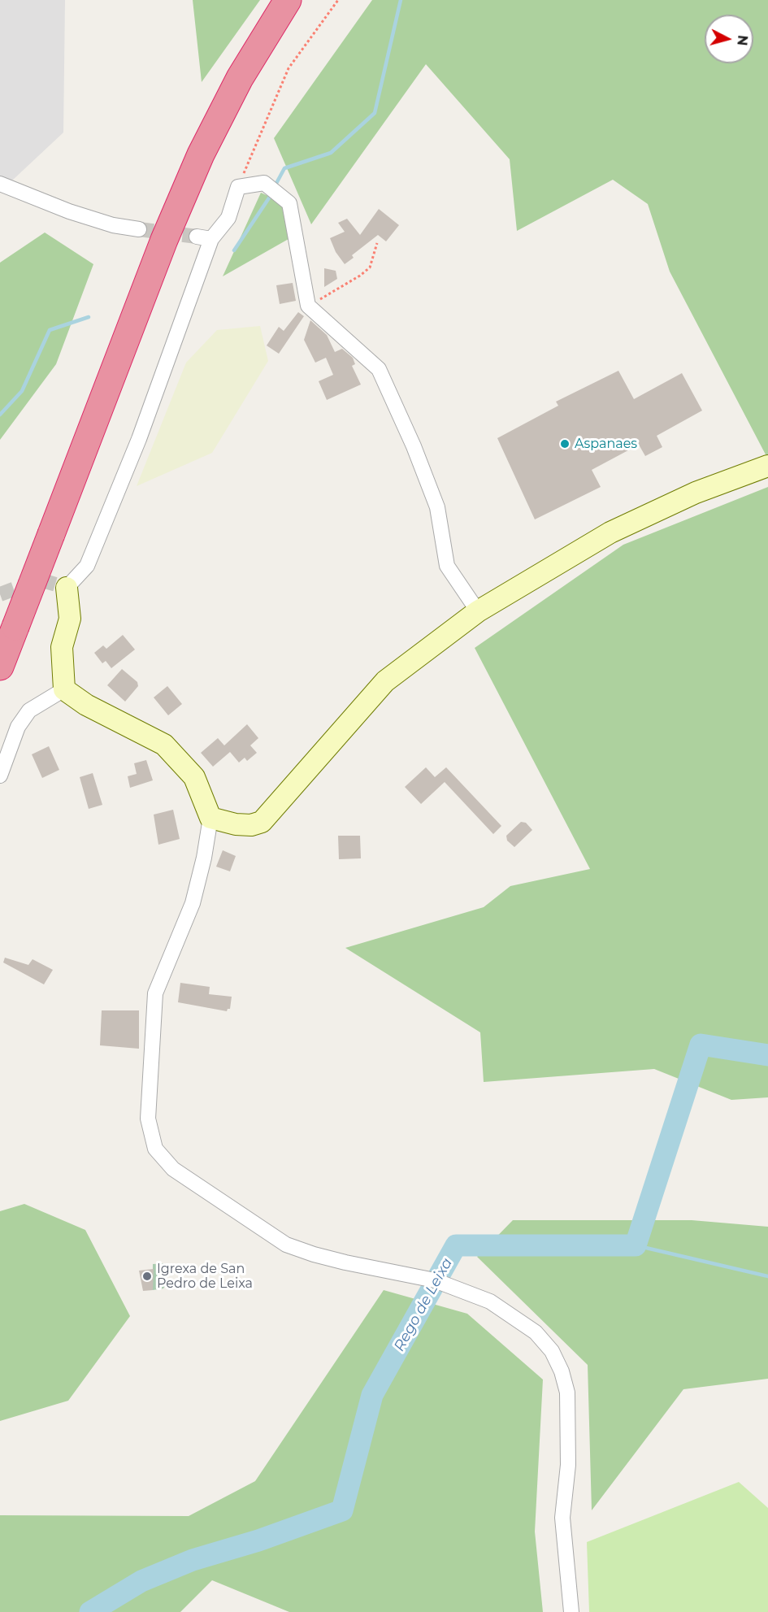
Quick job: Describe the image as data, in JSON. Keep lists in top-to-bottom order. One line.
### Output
{"water":["Rego de Leixa"],"places":["Aspanaes","Igrexa de San Pedro de Leixa"],"north":"right"}
